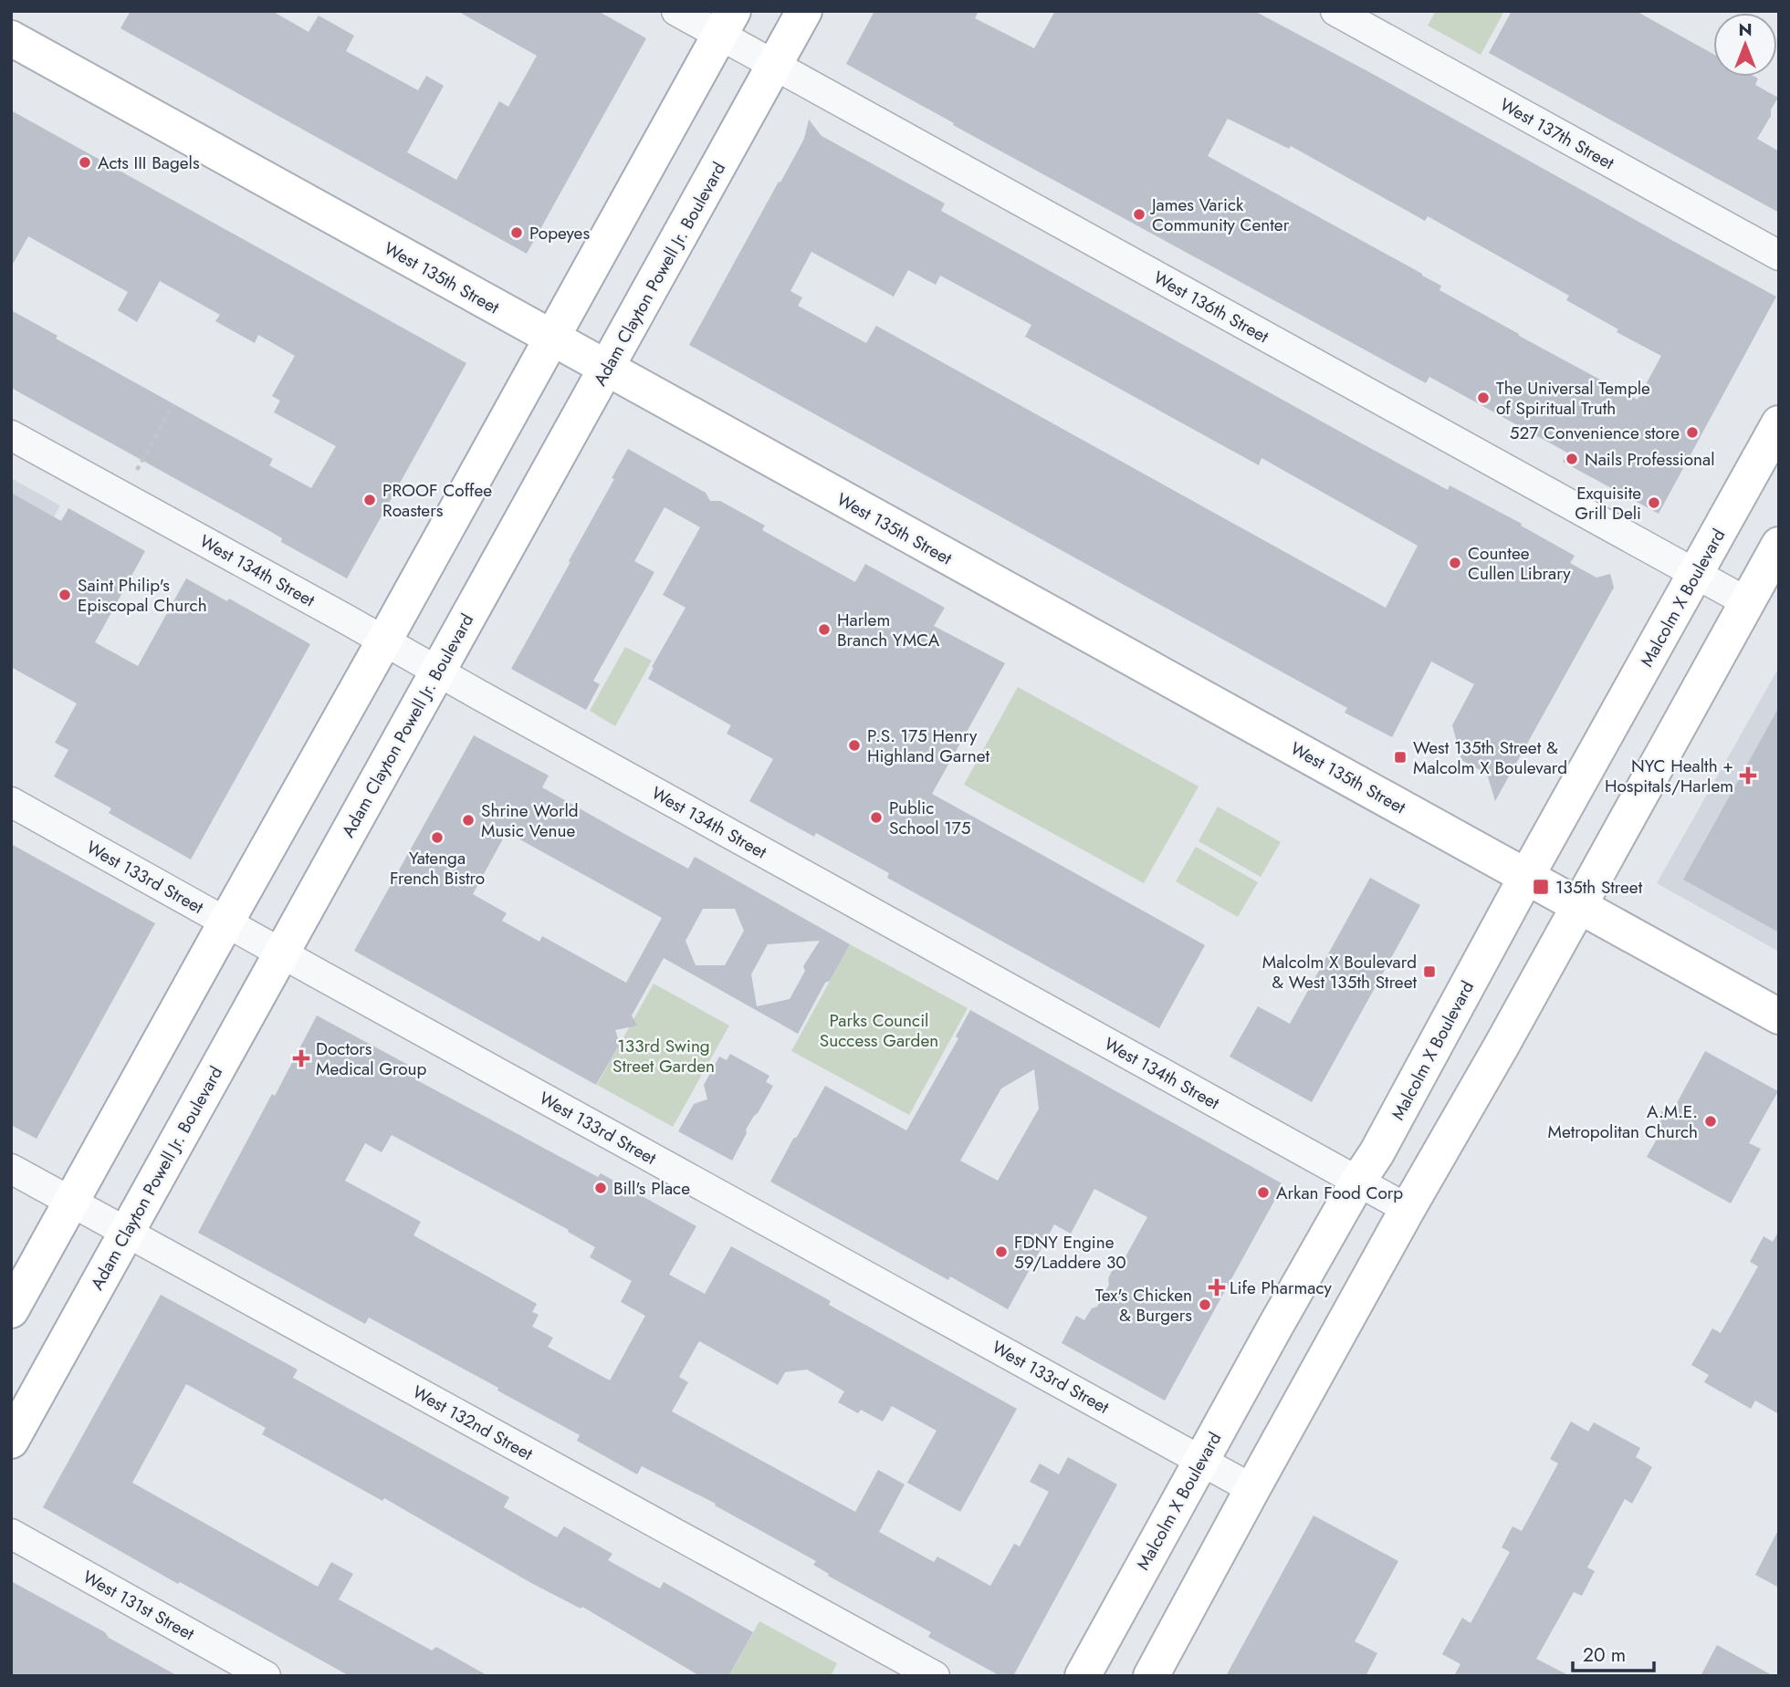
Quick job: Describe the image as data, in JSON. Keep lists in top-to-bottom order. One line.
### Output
{"streets":{"main road":["Adam Clayton Powell Jr. Boulevard","West 135th Street","Malcolm X Boulevard"],"street":["West 137th Street","West 136th Street","West 134th Street","West 133rd Street","West 132nd Street","West 131st Street"]},"crossings":[["Adam Clayton Powell Jr. Boulevard","West 135th Street"],["Adam Clayton Powell Jr. Boulevard","West 136th Street"],["Adam Clayton Powell Jr. Boulevard","West 134th Street"],["Adam Clayton Powell Jr. Boulevard","West 133rd Street"],["Adam Clayton Powell Jr. Boulevard","West 132nd Street"],["West 135th Street","Malcolm X Boulevard"],["West 136th Street","Malcolm X Boulevard"],["West 134th Street","Malcolm X Boulevard"],["Malcolm X Boulevard","West 133rd Street"]],"parks":["Parks Council Success Garden","133rd Swing Street Garden"],"places":{"other":["Acts III Bagels","James Varick Community Center","Popeyes","The Universal Temple of Spiritual Truth","527 Convenience store","Nails Professional","PROOF Coffee Roasters","Exquisite Grill Deli","Countee Cullen Library","Saint Philip's Episcopal Church","Harlem Branch YMCA","P.S. 175 Henry Highland Garnet","Public School 175","Shrine World Music Venue","Yatenga French Bistro","A.M.E. Metropolitan Church","Bill's Place","Arkan Food Corp","FDNY Engine 59/Laddere 30","Tex's Chicken & Burgers"],"transit":["West 135th Street & Malcolm X Boulevard","135th Street","Malcolm X Boulevard & West 135th Street"],"health":["NYC Health + Hospitals/Harlem","Doctors Medical Group","Life Pharmacy"]},"scale_bar":"20 m","north":"top"}
